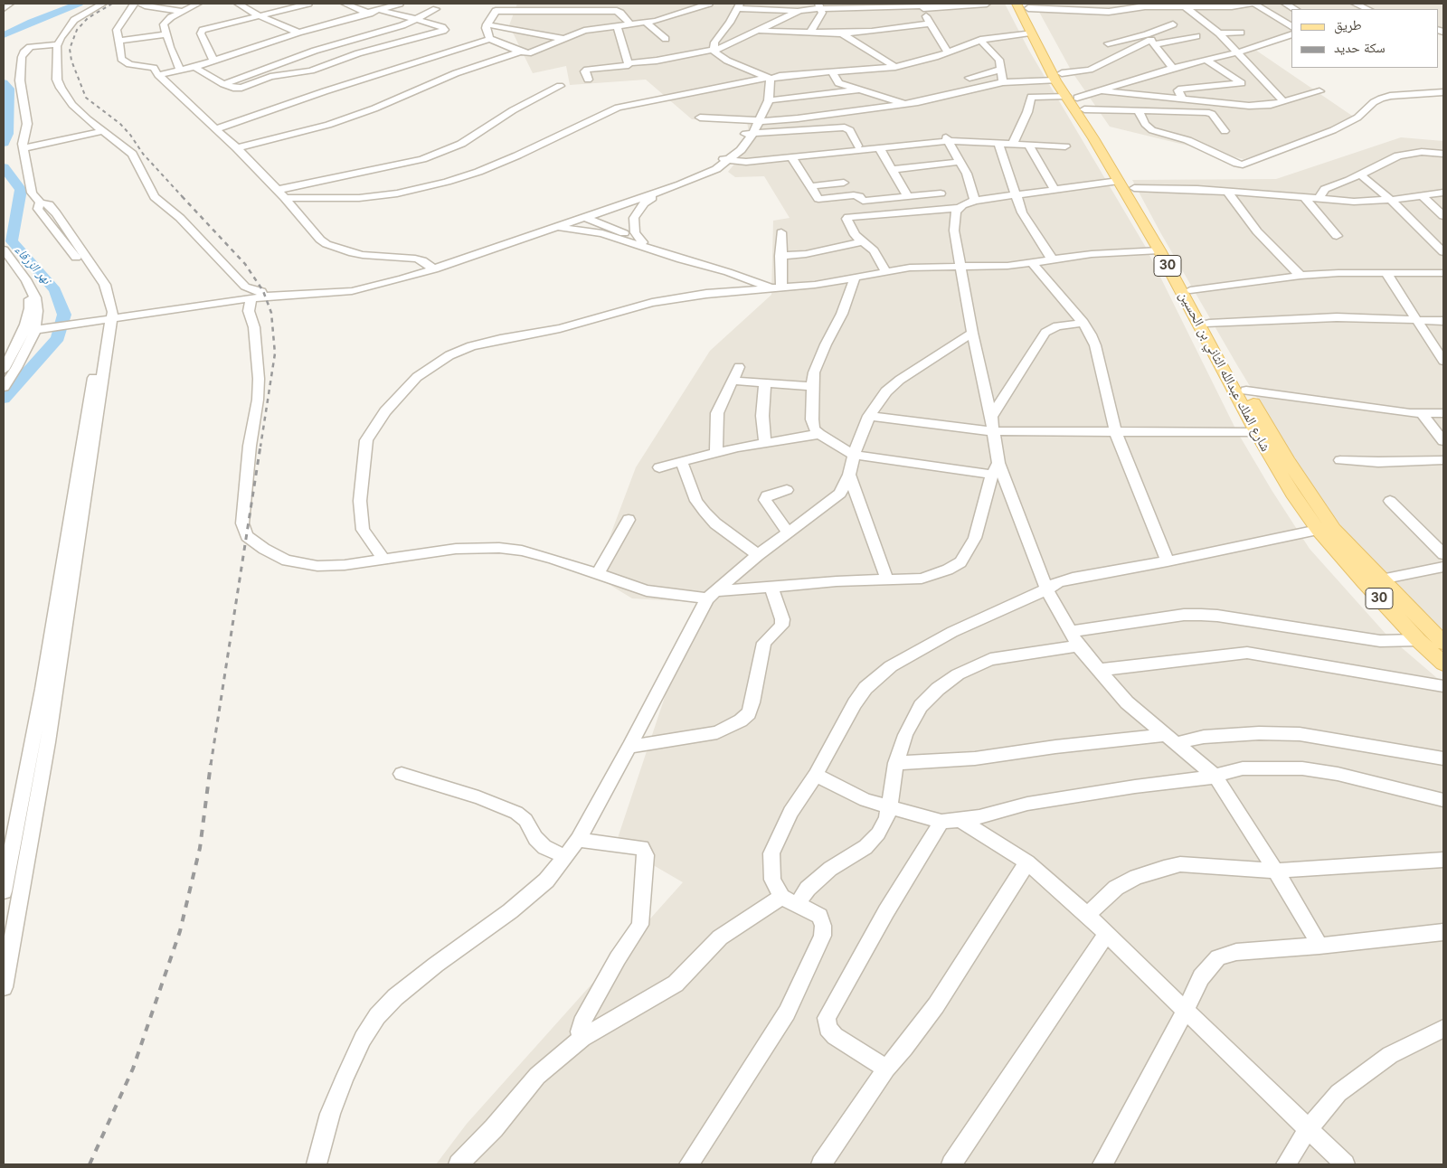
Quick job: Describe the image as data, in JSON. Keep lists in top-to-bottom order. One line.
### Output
{"streets":{"main road":["30","شارع الملك عبدالله الثاني بن الحسين"]},"water":["نهر الزرقاء"],"legend":["طريق","سكة حديد"]}
